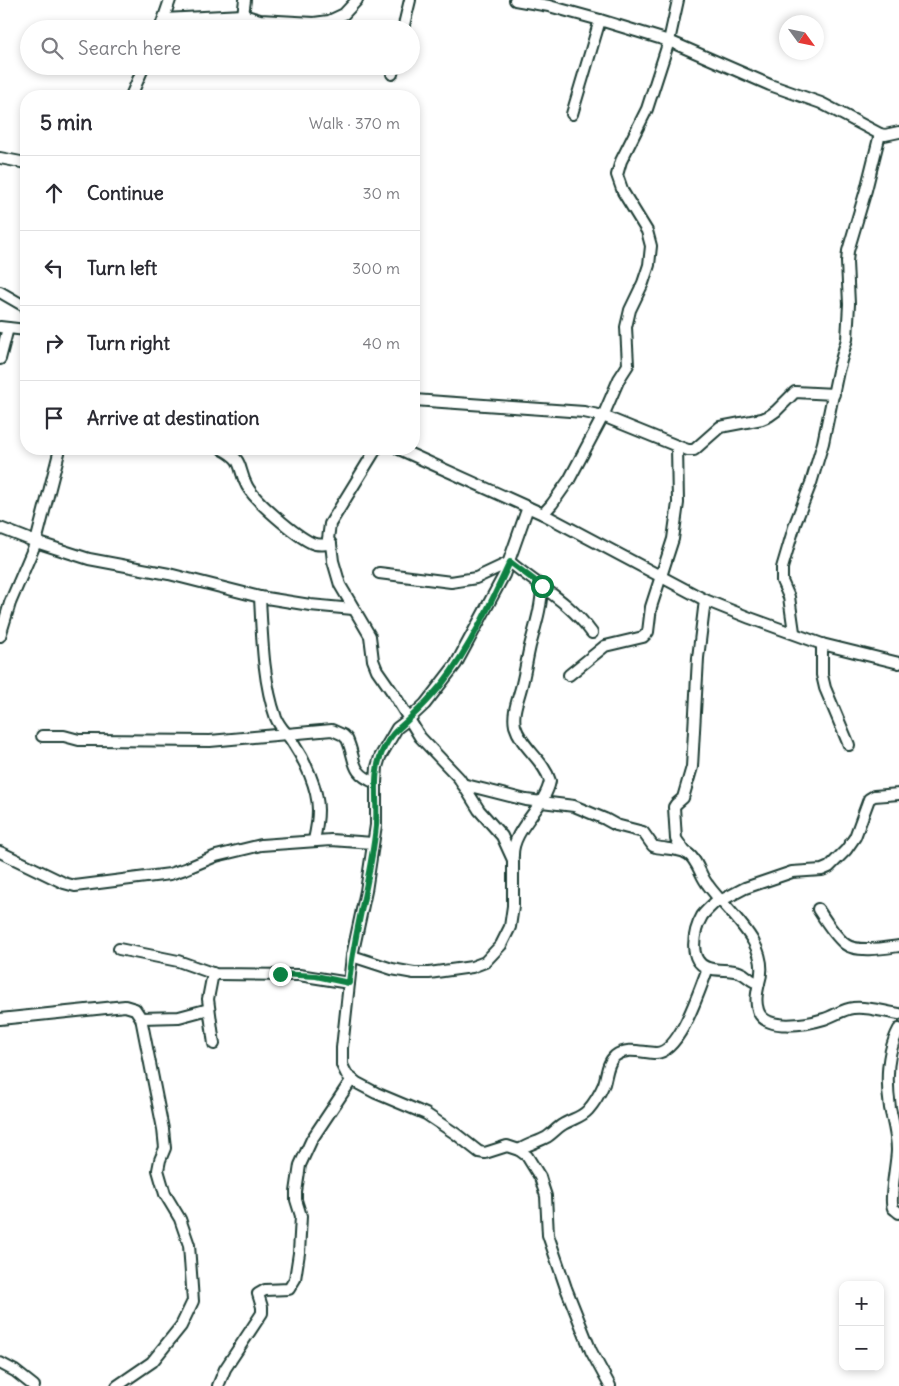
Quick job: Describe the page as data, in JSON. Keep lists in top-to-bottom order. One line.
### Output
{"north":"bottom right","page":{"search":"Search here","heading":["5 min","Walk · 370 m"],"list":[["Continue","30 m"],["Turn left","300 m"],["Turn right","40 m"],"Arrive at destination"],"map_buttons":["+","−"]}}
